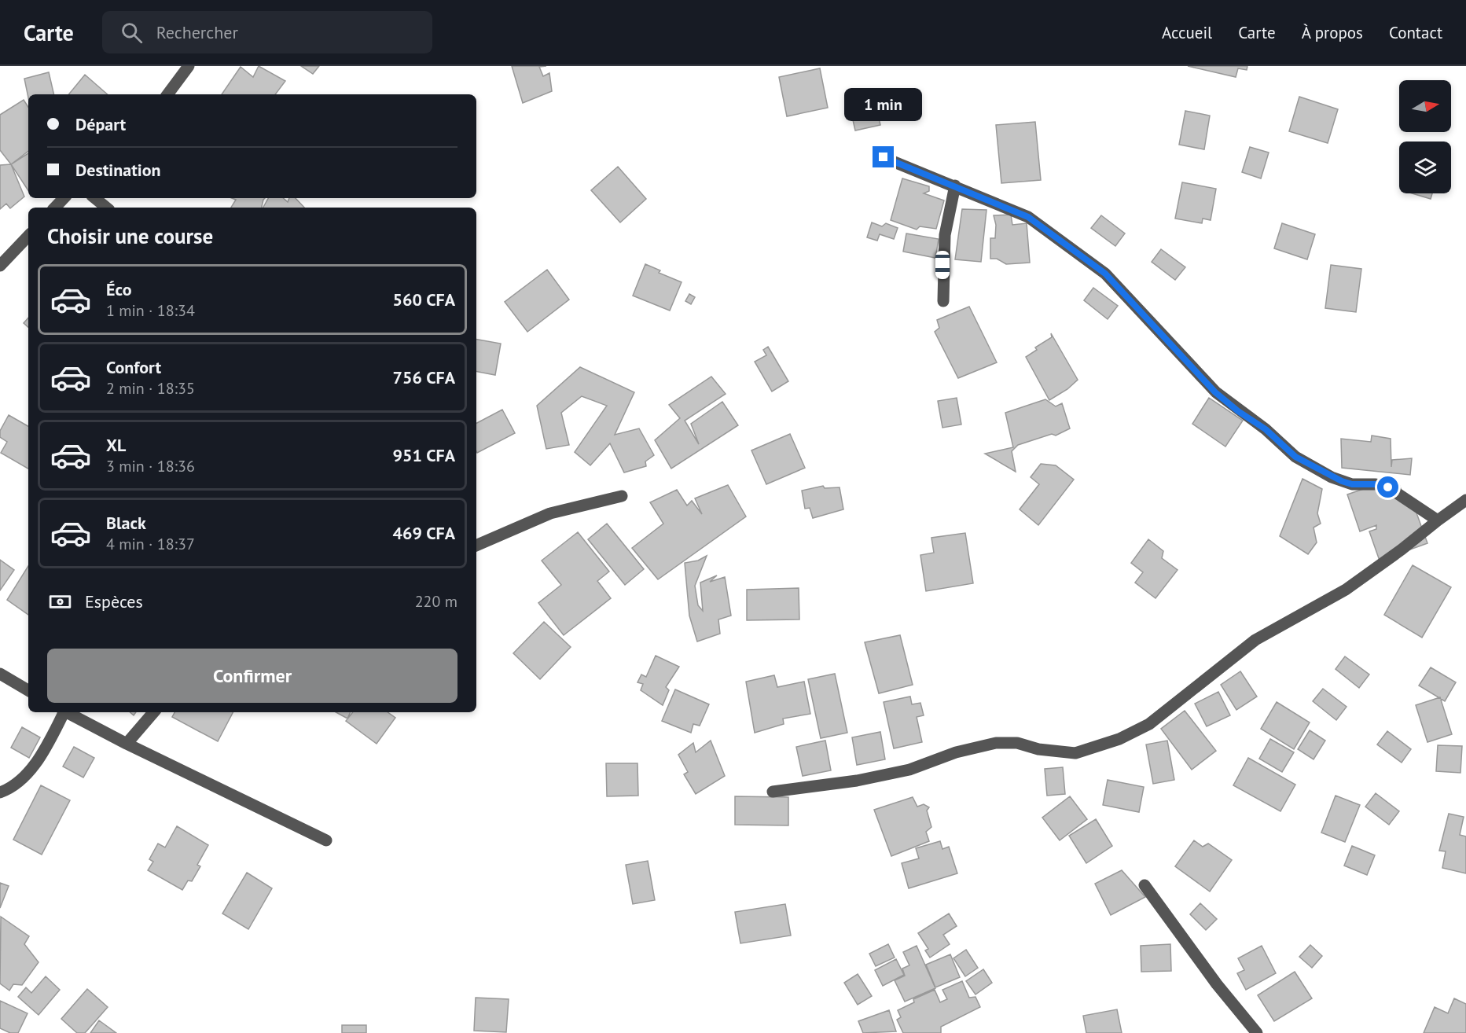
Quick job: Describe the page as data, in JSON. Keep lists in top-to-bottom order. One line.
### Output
{"north":"right","page":{"header":"Carte","search":"Rechercher","nav":["Accueil","Carte","À propos","Contact"],"bubble":"1 min","banner":["Départ","Destination"],"heading":"Choisir une course","list":[{"name":"Éco","note":"1 min · 18:34","value":"560 CFA"},{"name":"Confort","note":"2 min · 18:35","value":"756 CFA"},{"name":"XL","note":"3 min · 18:36","value":"951 CFA"},{"name":"Black","note":"4 min · 18:37","value":"469 CFA"}],"pay":["Espèces","220 m"],"buttons":"Confirmer"}}
